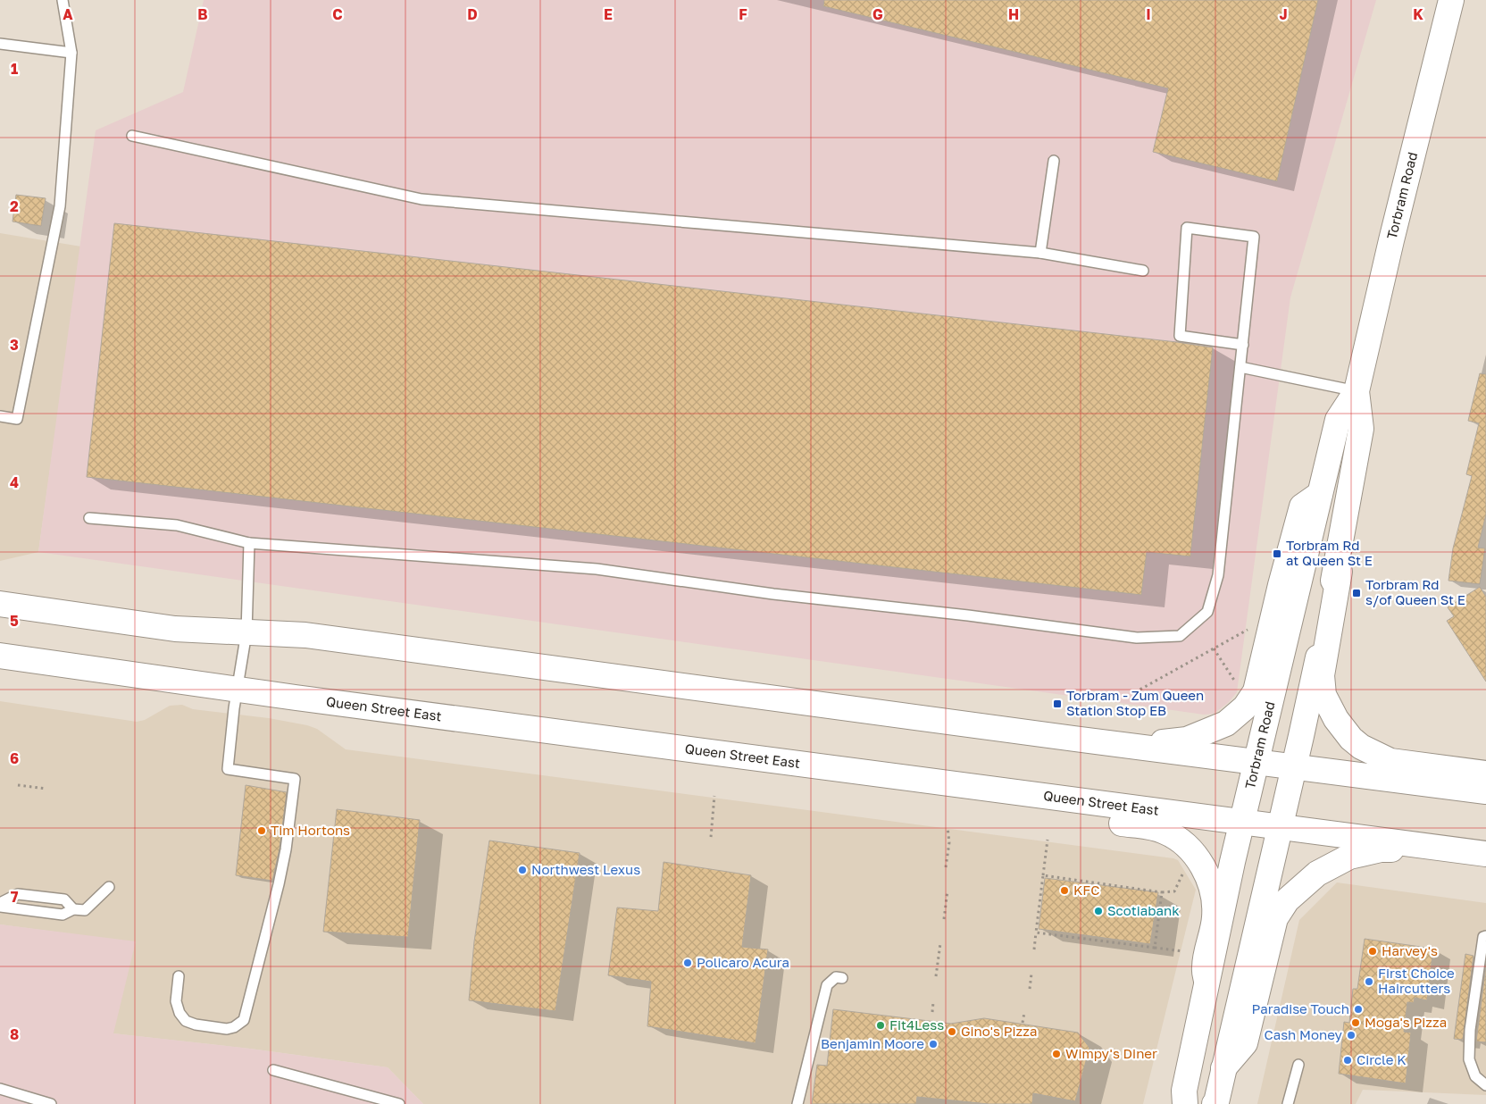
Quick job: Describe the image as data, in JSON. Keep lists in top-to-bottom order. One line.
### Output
{"streets":{"main road":["Torbram Road","Queen Street East"]},"crossings":[["Torbram Road","Queen Street East"]],"places":{"transit":["Torbram Rd at Queen St E","Torbram Rd s/of Queen St E","Torbram - Zum Queen Station Stop EB"],"other":["Tim Hortons","Northwest Lexus","KFC","Scotiabank","Harvey's","Policaro Acura","First Choice Haircutters","Paradise Touch","Moga's Pizza","Fit4Less","Gino's Pizza","Cash Money","Benjamin Moore","Wimpy's Diner","Circle K"]},"grid":{"columns":["A","B","C","D","E","F","G","H","I","J","K"],"rows":["1","2","3","4","5","6","7","8"]}}
